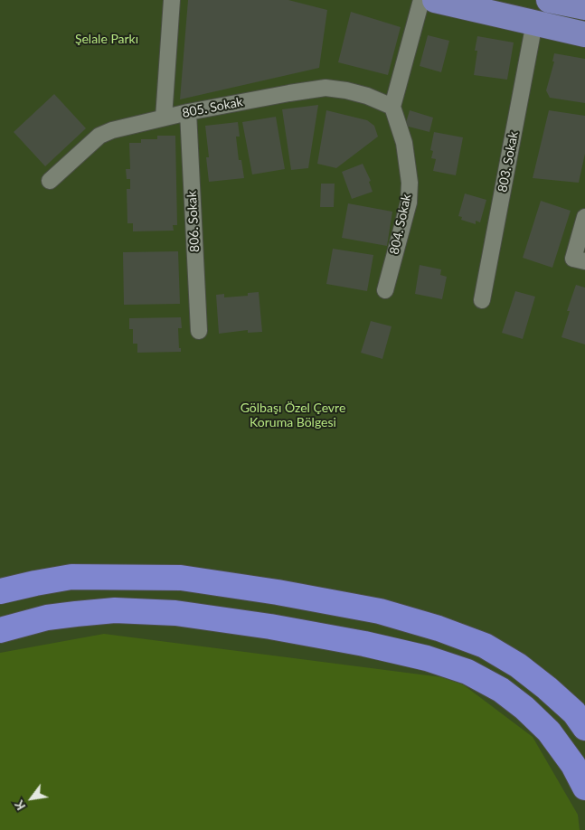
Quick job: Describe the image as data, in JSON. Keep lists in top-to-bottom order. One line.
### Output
{"streets":{"street":["805. Sokak","803. Sokak","806. Sokak","804. Sokak"]},"crossings":[["805. Sokak","806. Sokak"],["805. Sokak","804. Sokak"]],"parks":["Şelale Parkı","Gölbaşı Özel Çevre Koruma Bölgesi"],"north":"bottom left"}
